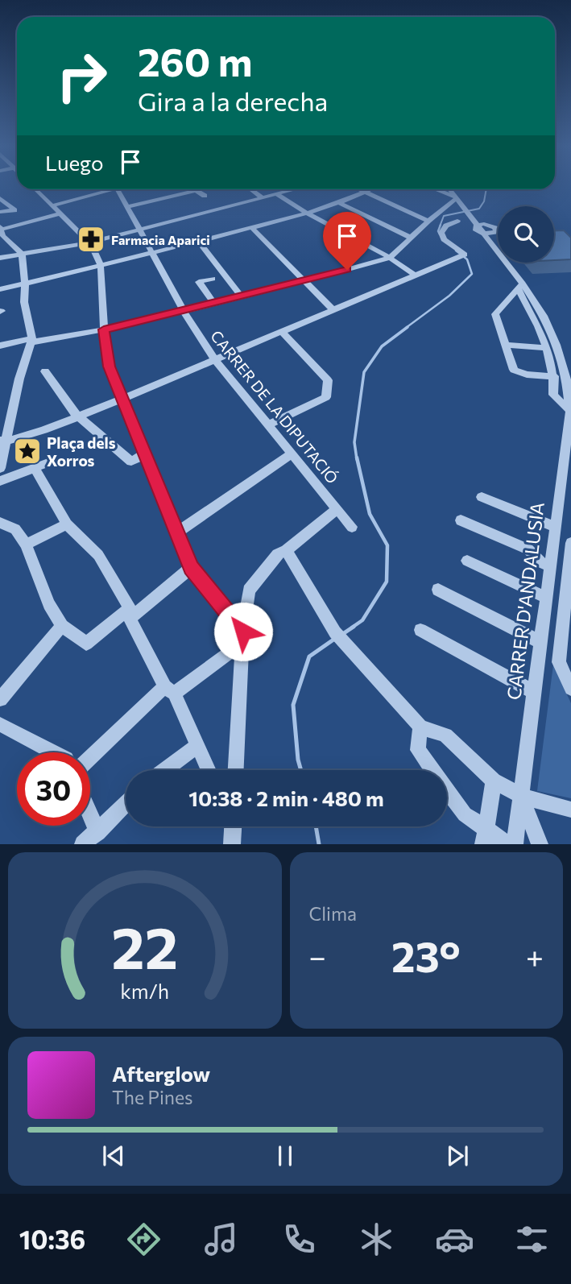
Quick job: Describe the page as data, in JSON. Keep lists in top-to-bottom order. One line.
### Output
{"streets":{"street":["CARRER DE LA DIPUTACIÓ","CARRER D'ANDALUSIA"]},"places":{"pharmacy":["Farmacia Aparici"],"place":["Plaça dels Xorros"]},"page":{"turn":["260 m","Gira a la derecha"],"then":"Luego","limit":"30","trip":"10:38 · 2 min · 480 m","tile":"Clima","heat":["−","23°","+"],"song":["Afterglow","The Pines"],"tabs":"10:36","gauge":["22","km/h"]}}
